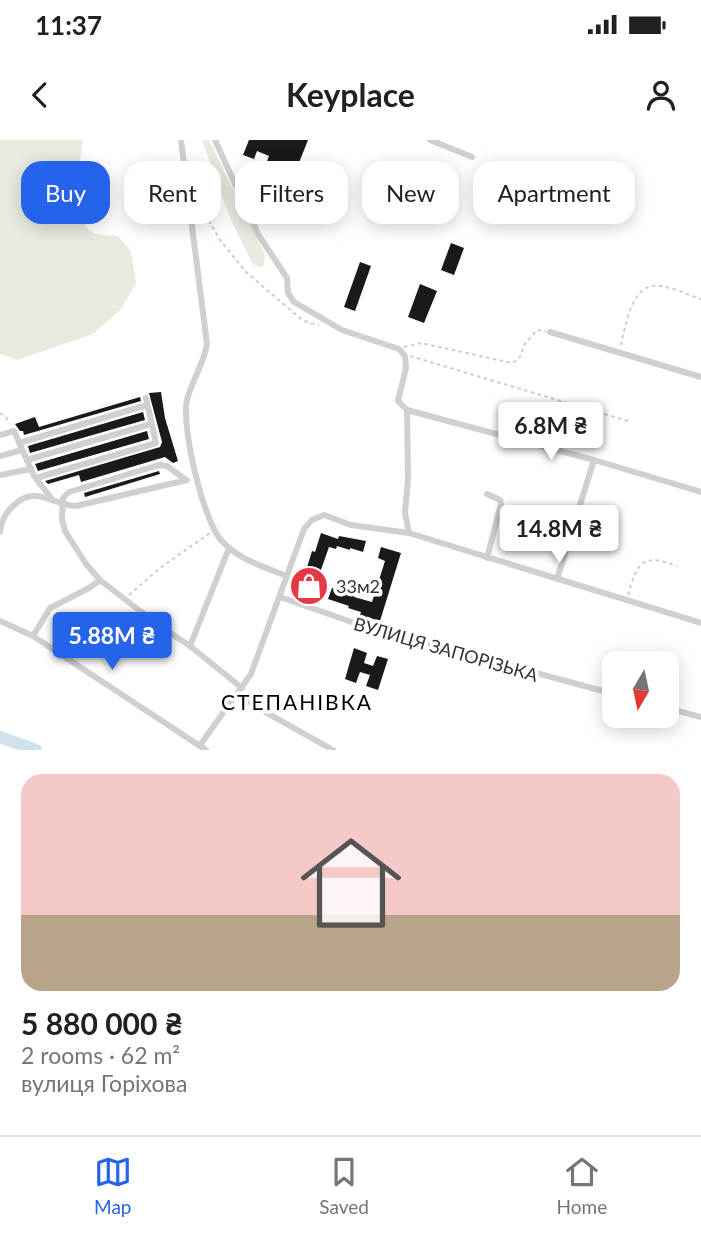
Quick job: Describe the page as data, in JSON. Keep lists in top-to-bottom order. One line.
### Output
{"streets":{"street":["ВУЛИЦЯ ЗАПОРІЗЬКА"]},"districts":["СТЕПАНІВКА"],"places":{"shop":["33м2"]},"north":"bottom","page":{"status":"11:37","header":"Keyplace","chip":["Buy","Rent","Filters","New","Apartment"],"price":["6.8M ₴","14.8M ₴","5.88M ₴"],"list":[{"name":"5 880 000 ₴","note":"2 rooms · 62 m² · вулиця Горіхова"}],"tabs":["Map","Saved","Home"]}}
